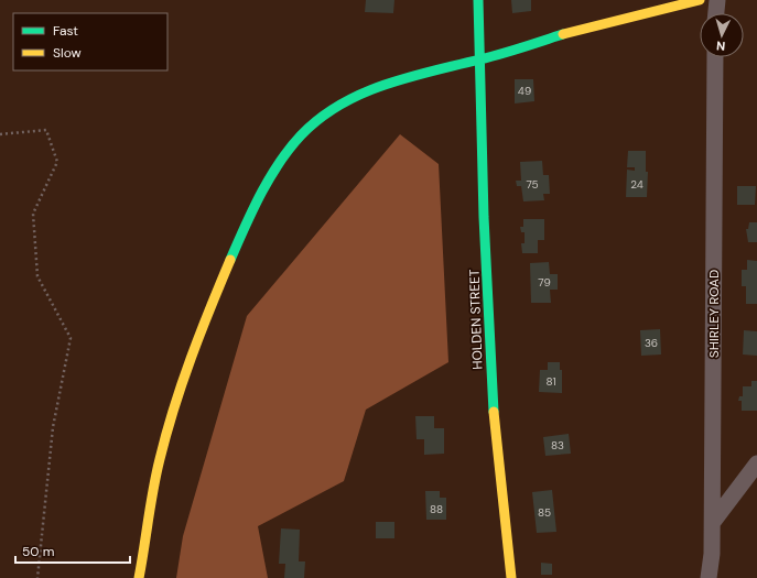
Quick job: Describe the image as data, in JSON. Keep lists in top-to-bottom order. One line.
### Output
{"streets":{"street":["SHIRLEY ROAD","HOLDEN STREET"]},"house_numbers":["49","75","24","79","36","81","83","88","85"],"legend":["Fast","Slow"],"scale_bar":"50 m","north":"bottom"}
